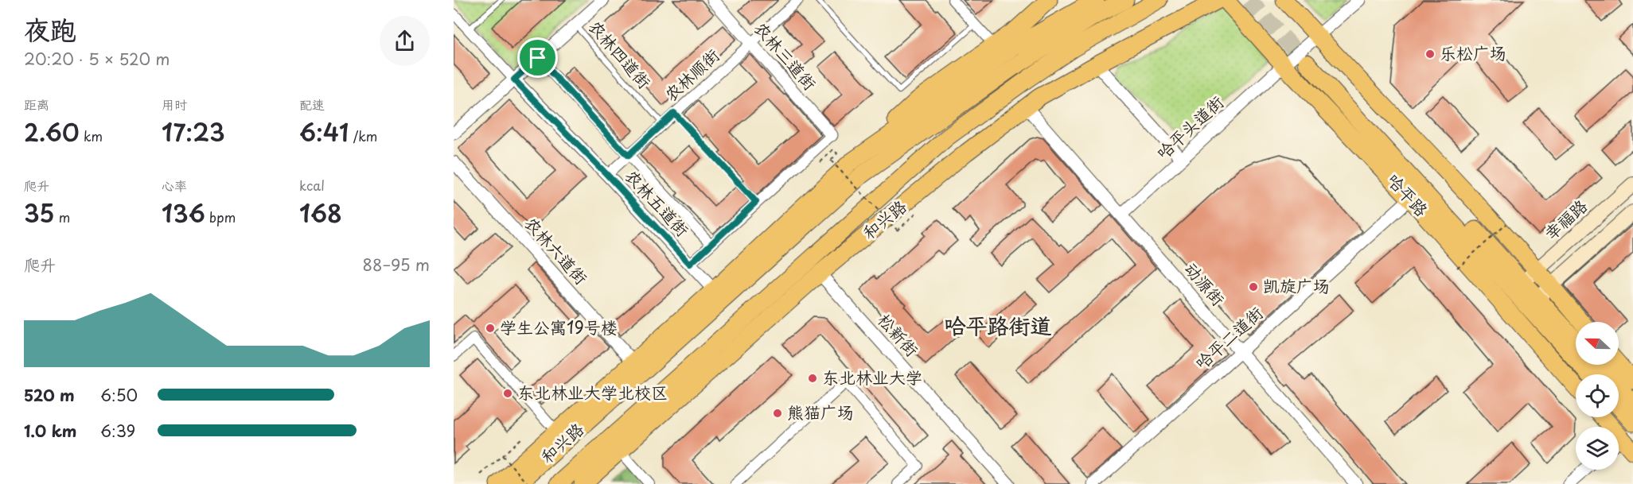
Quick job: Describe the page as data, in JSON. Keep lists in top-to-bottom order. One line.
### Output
{"streets":{"highway":["哈平路","和兴路"],"main road":["幸福路"],"street":["农林三道街","农林顺街","哈平头道街","农林五道街","农林六道街","动源街","松新街","哈平二道街"],"lane":["农林四道街"]},"crossings":[["农林四道街","农林顺街"],["农林三道街","农林顺街"],["农林顺街","农林五道街"],["哈平头道街","哈平路"],["哈平头道街","动源街"],["哈平路","幸福路"],["哈平路","哈平二道街"],["农林五道街","和兴路"],["和兴路","农林六道街"],["和兴路","动源街"],["和兴路","松新街"],["动源街","哈平二道街"]],"districts":["哈平路街道"],"places":["乐松广场","凯旋广场","学生公寓19号楼","东北林业大学","东北林业大学北校区","熊猫广场"],"north":"left","page":{"heading":["夜跑","20:20 · 5 × 520 m"],"stats":[["距离","2.60 km"],["用时","17:23"],["配速","6:41 /km"],["爬升","35 m"],["心率","136 bpm"],["kcal","168"]],"chart":["爬升","88–95 m"],"list":[{"name":"520 m","note":"6:50"},{"name":"1.0 km","note":"6:39"}]}}
